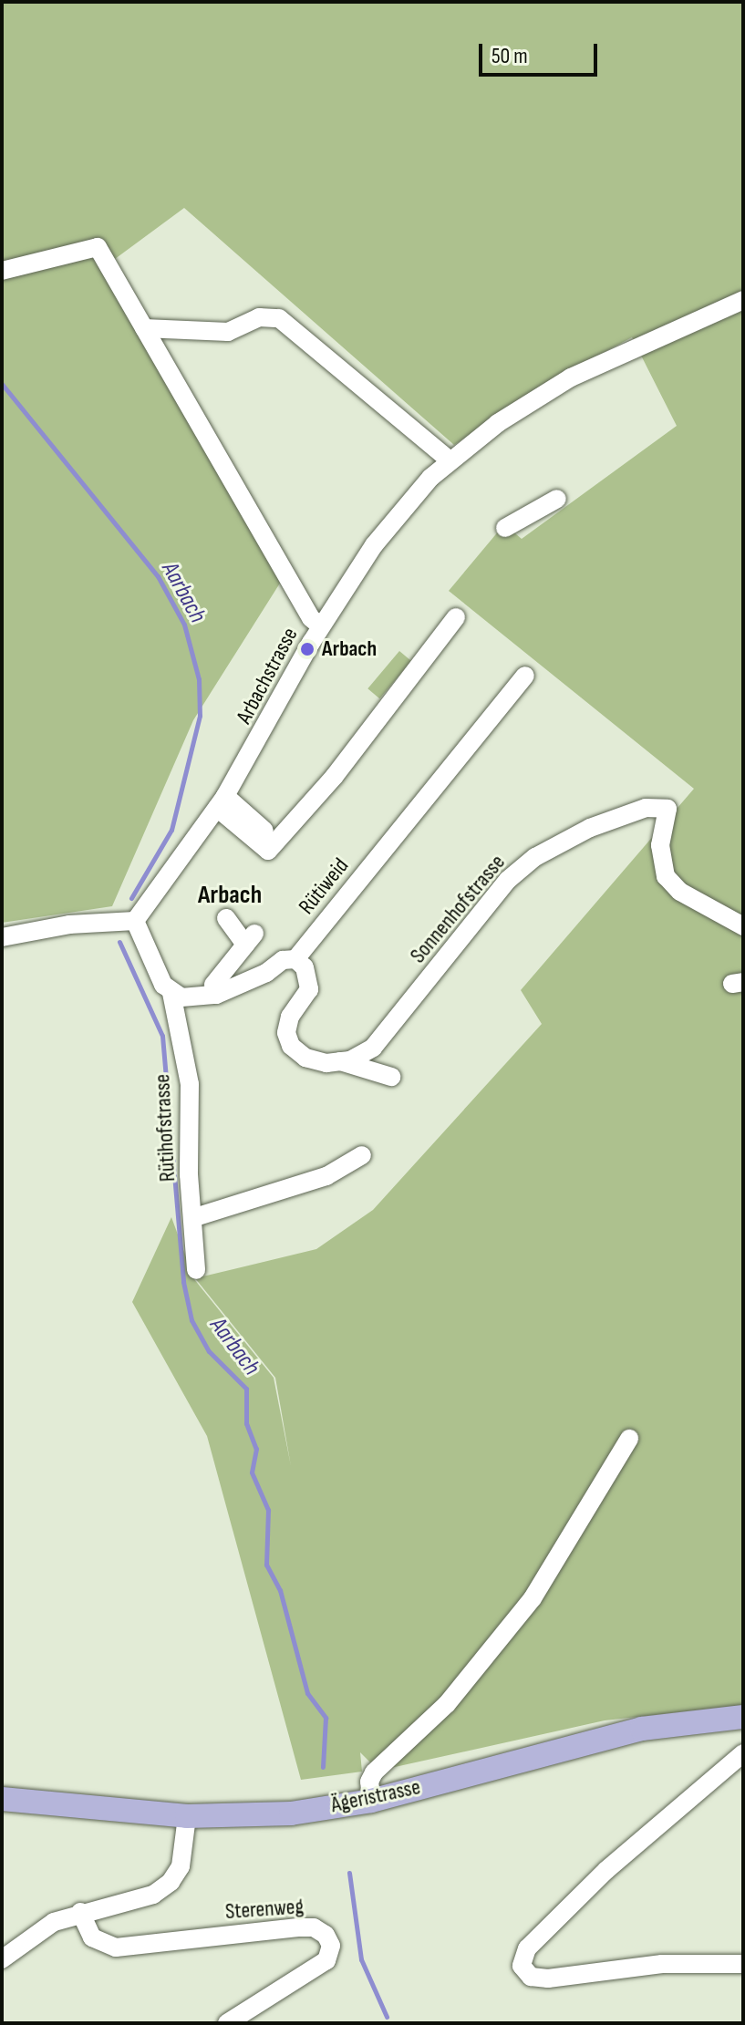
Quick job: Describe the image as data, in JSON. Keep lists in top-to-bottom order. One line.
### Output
{"streets":{"main road":["Ägeristrasse"],"street":["Arbachstrasse","Rütiweid","Sonnenhofstrasse","Rütihofstrasse","Sterenweg"]},"crossings":[["Rütiweid","Rütihofstrasse"]],"districts":["Arbach"],"water":["Aarbach"],"places":["Arbach"],"scale_bar":"50 m"}
